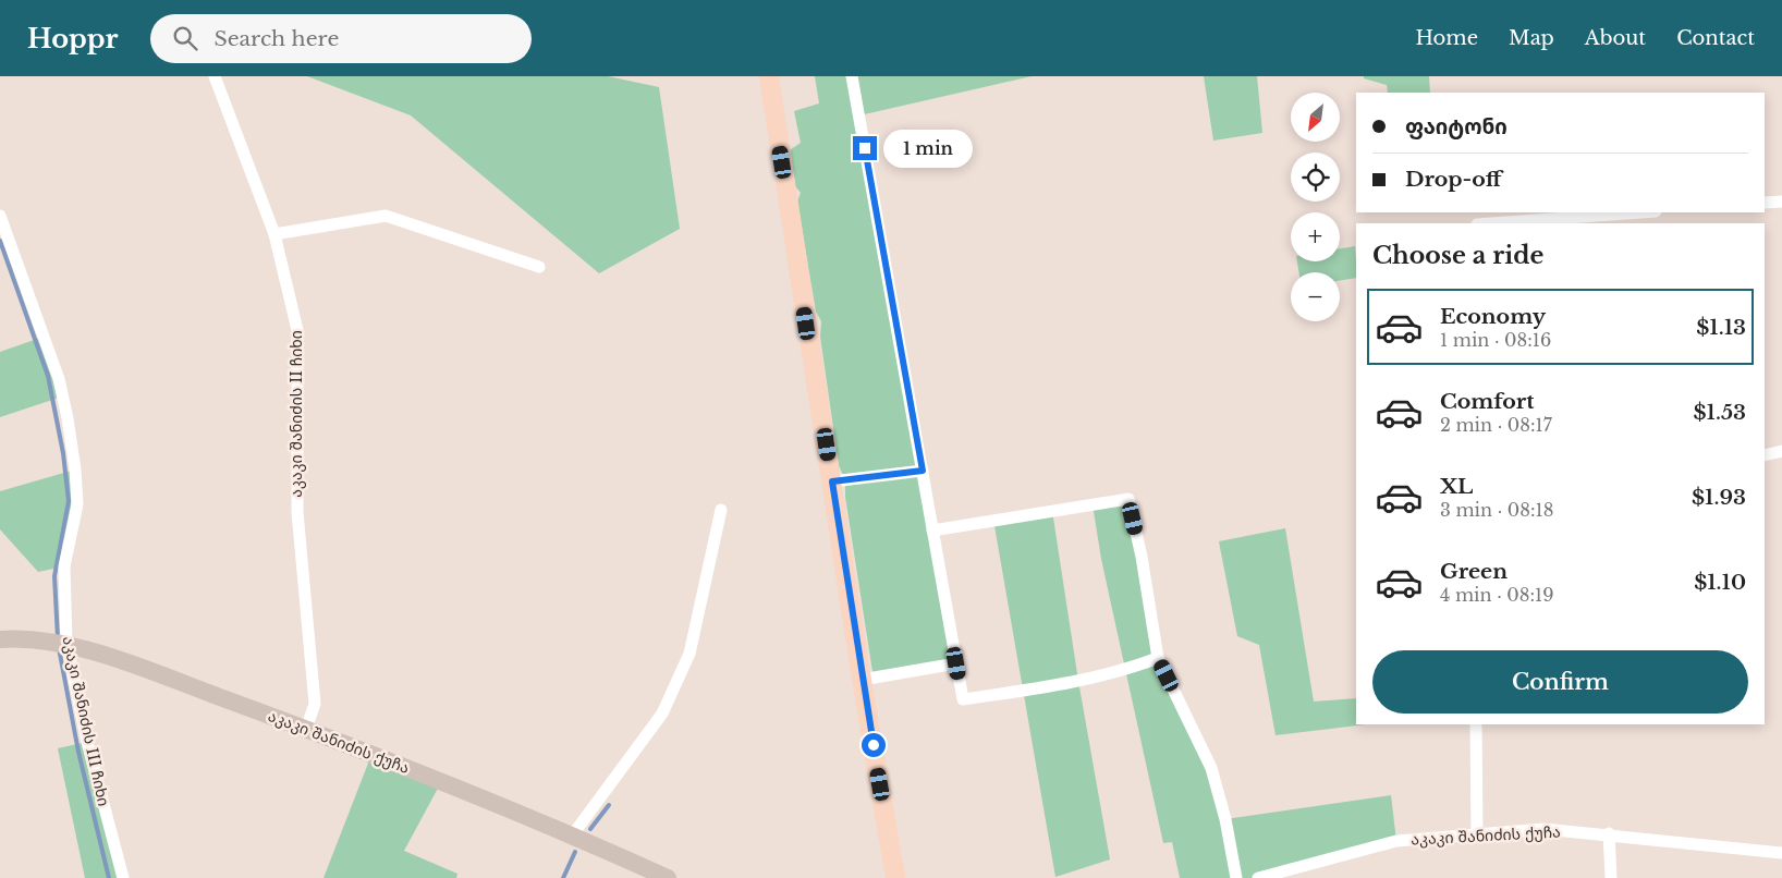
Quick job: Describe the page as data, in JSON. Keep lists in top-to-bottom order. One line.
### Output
{"streets":{"street":["აკაკი შანიძის II ჩიხი","აკაკი შანიძის III ჩიხი","აკაკი შანიძის ქუჩა"]},"crossings":[["აკაკი შანიძის II ჩიხი","აკაკი შანიძის ქუჩა"],["აკაკი შანიძის III ჩიხი","აკაკი შანიძის ქუჩა"]],"north":"bottom left","page":{"header":"Hoppr","search":"Search here","nav":["Home","Map","About","Contact"],"map_buttons":["+","−"],"banner":["ფაიტონი","Drop-off"],"bubble":"1 min","heading":"Choose a ride","list":[{"name":"Economy","note":"1 min · 08:16","value":"$1.13"},{"name":"Comfort","note":"2 min · 08:17","value":"$1.53"},{"name":"XL","note":"3 min · 08:18","value":"$1.93"},{"name":"Green","note":"4 min · 08:19","value":"$1.10"}],"buttons":"Confirm"}}
